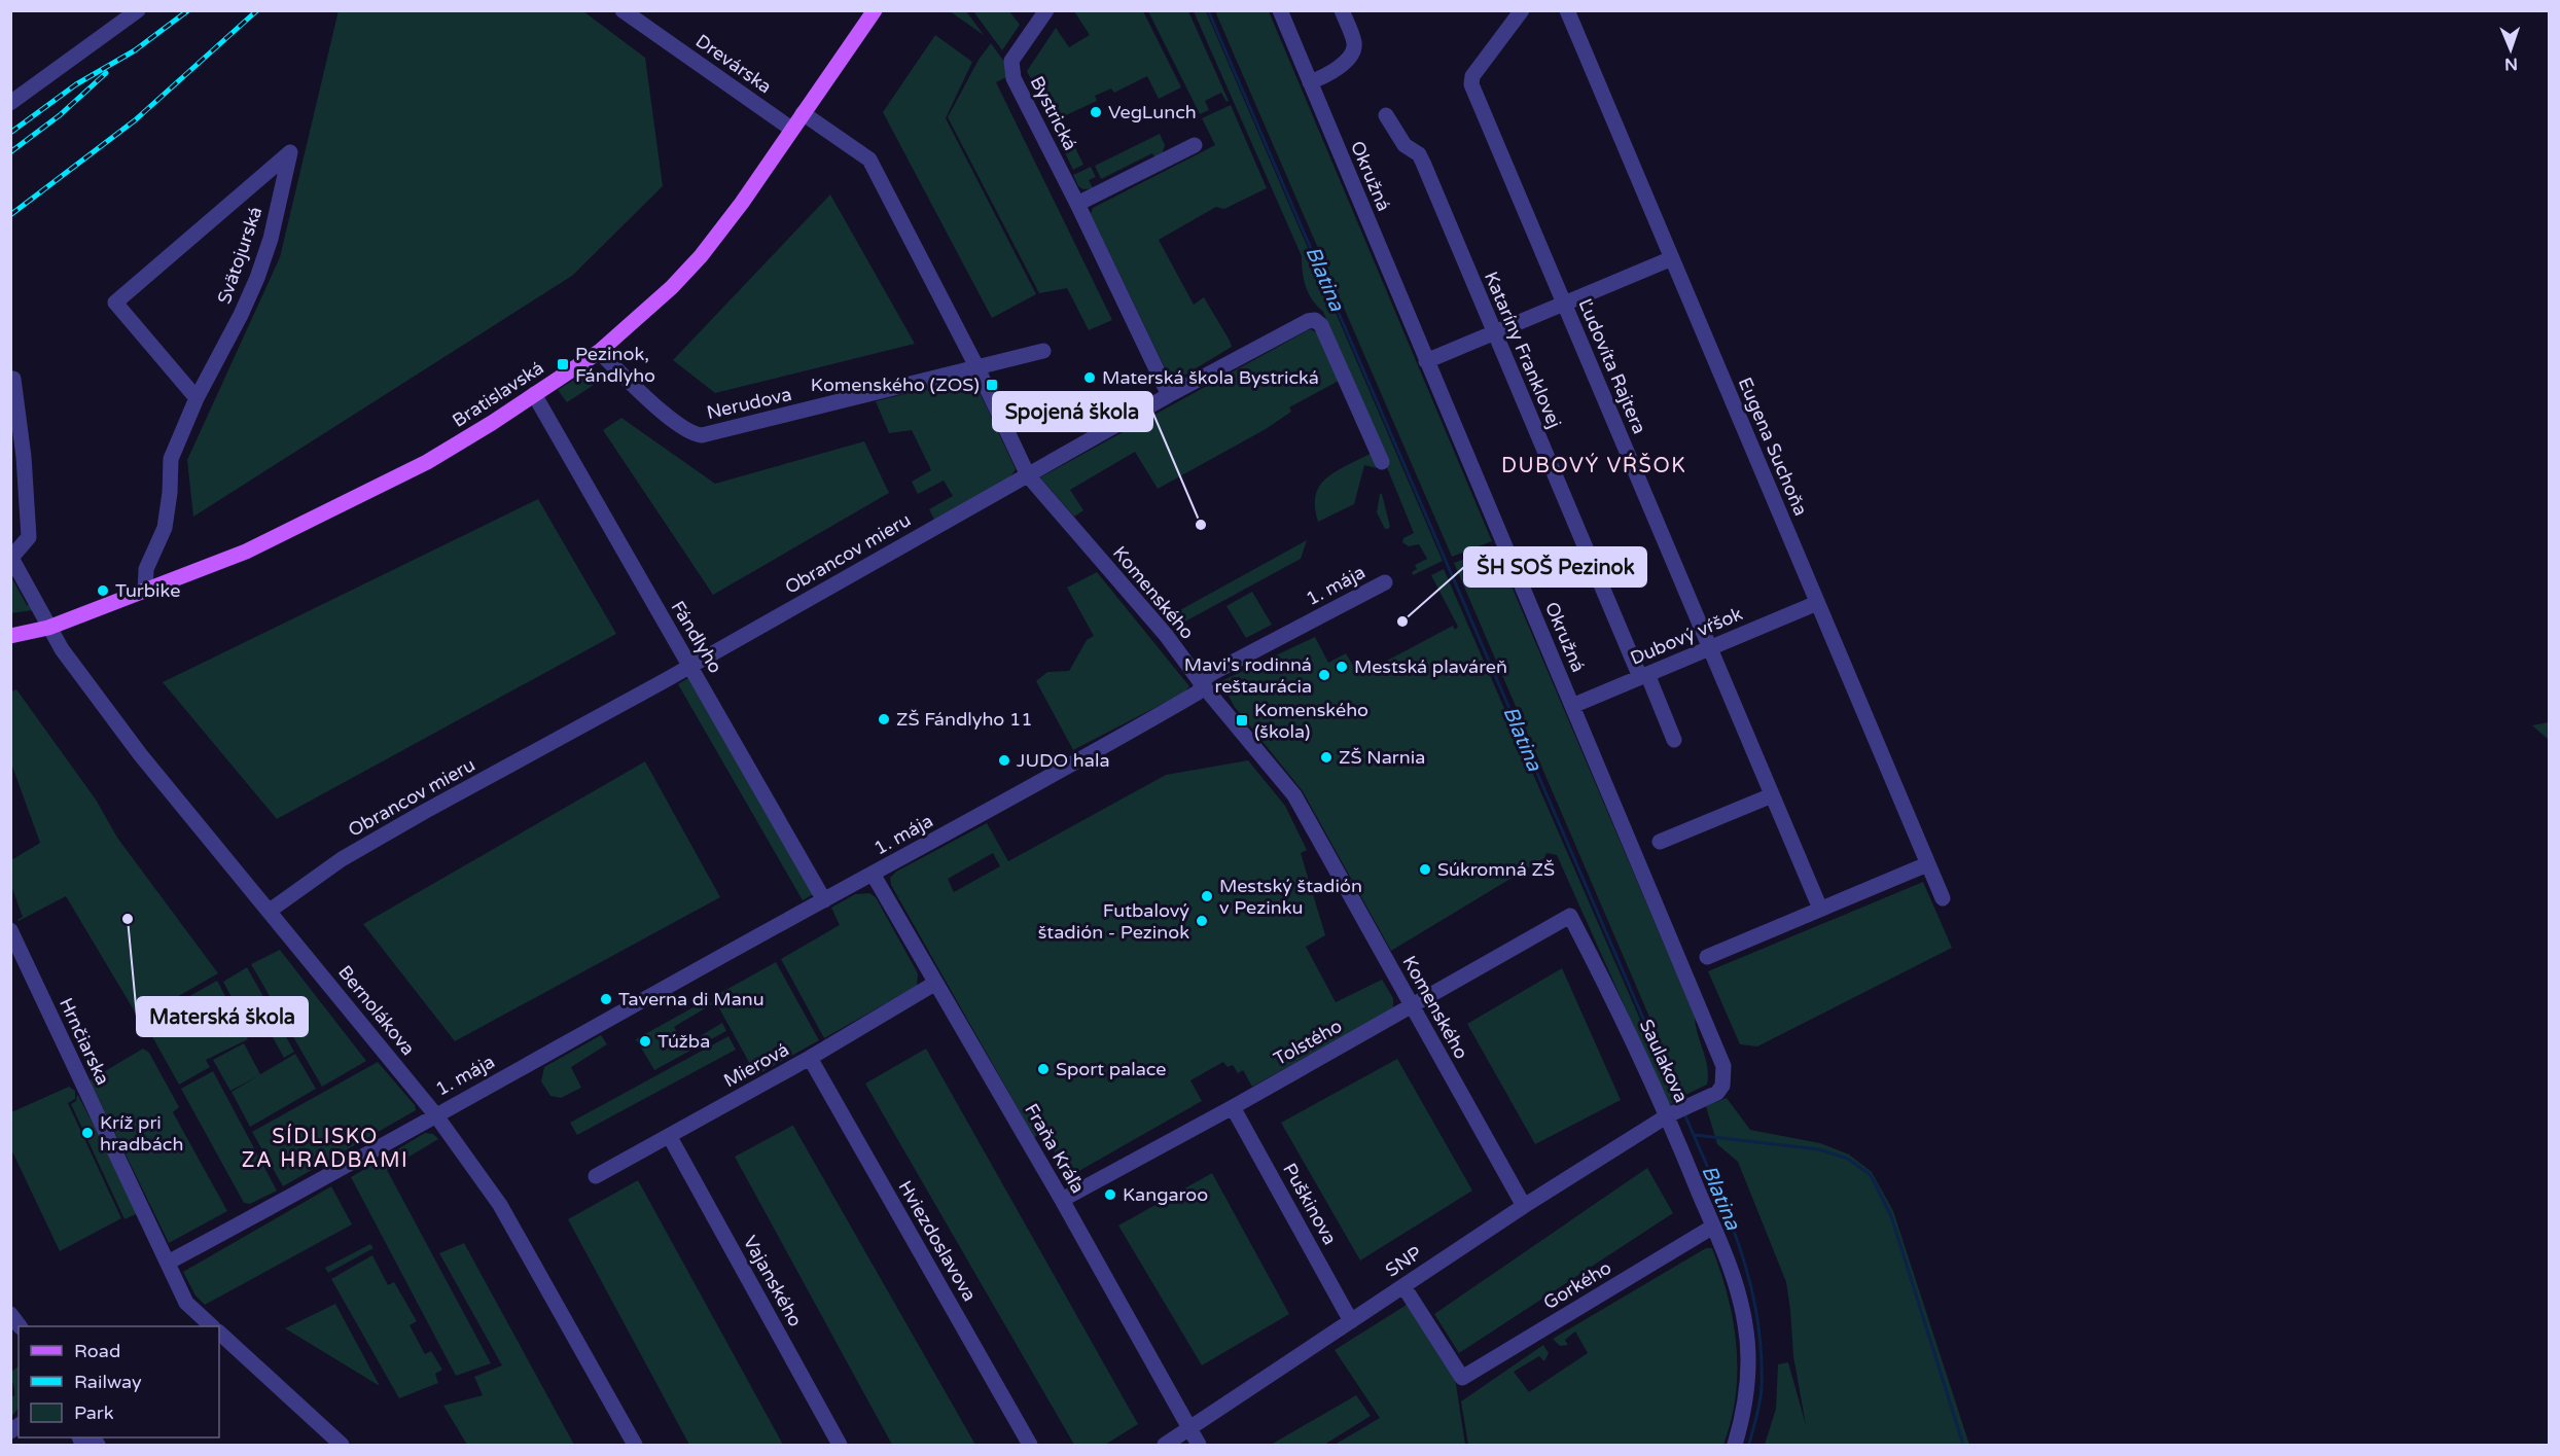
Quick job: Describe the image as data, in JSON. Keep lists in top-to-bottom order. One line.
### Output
{"streets":{"main road":["Bratislavská"],"street":["Drevárska","Bystrická","Okružná","Svätojurská","Kataríny Franklovej","Ľudovíta Rajtera","Nerudova","Eugena Suchoňa","Obrancov mieru","1. mája","Komenského","Dubový vŕšok","Fándlyho","Bernolákova","Hrnčiarska","Tolstého","Saulakova","Mierová","Fraňa Kráľa","Puškinova","Hviezdoslavova","SNP","Vajanského","Gorkého"]},"crossings":[["Drevárska","Bratislavská"],["Bystrická","Obrancov mieru"],["Okružná","Dubový vŕšok"],["Okružná","Saulakova"],["Okružná","SNP"],["Svätojurská","Bratislavská"],["Kataríny Franklovej","Dubový vŕšok"],["Ľudovíta Rajtera","Dubový vŕšok"],["Bratislavská","Nerudova"],["Bratislavská","Komenského"],["Bratislavská","Fándlyho"],["Bratislavská","Bernolákova"],["Nerudova","Komenského"],["Eugena Suchoňa","Dubový vŕšok"],["Obrancov mieru","Komenského"],["Obrancov mieru","Fándlyho"],["Obrancov mieru","Bernolákova"],["1. mája","Komenského"],["1. mája","Fándlyho"],["1. mája","Bernolákova"],["1. mája","Hrnčiarska"],["1. mája","Fraňa Kráľa"],["Komenského","Tolstého"],["Komenského","SNP"],["Tolstého","Saulakova"],["Tolstého","Fraňa Kráľa"],["Tolstého","Puškinova"],["Saulakova","SNP"],["Saulakova","Gorkého"],["Mierová","Fraňa Kráľa"],["Mierová","Hviezdoslavova"],["Mierová","Vajanského"],["Fraňa Kráľa","SNP"],["Puškinova","SNP"],["SNP","Gorkého"]],"districts":["DUBOVÝ VŔŠOK","SÍDLISKO ZA HRADBAMI"],"water":["Blatina"],"places":{"other":["VegLunch","Materská škola Bystrická","Spojená škola","Turbike","ŠH SOŠ Pezinok","Mestská plaváreň","Mavi's rodinná reštaurácia","ZŠ Fándlyho 11","ZŠ Narnia","JUDO hala","Súkromná ZŠ","Mestský štadión v Pezinku","Materská škola","Futbalový štadión - Pezinok","Taverna di Manu","Túžba","Sport palace","Kríž pri hradbách","Kangaroo"],"transit":["Pezinok, Fándlyho","Komenského (ZOS)","Komenského (škola)"]},"legend":["Road","Railway","Park"],"north":"bottom"}
